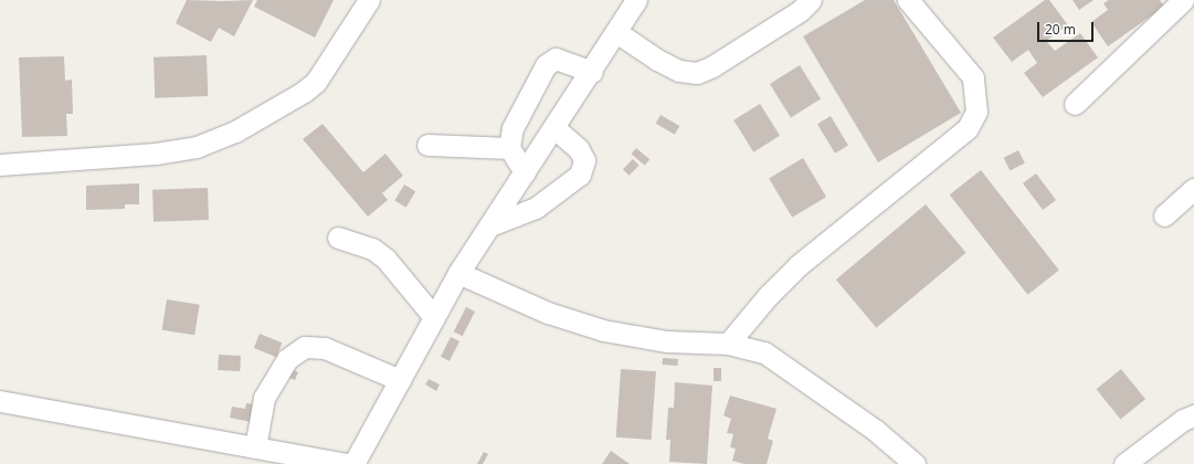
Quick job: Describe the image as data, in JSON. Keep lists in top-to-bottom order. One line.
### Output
{"scale_bar":"20 m"}
